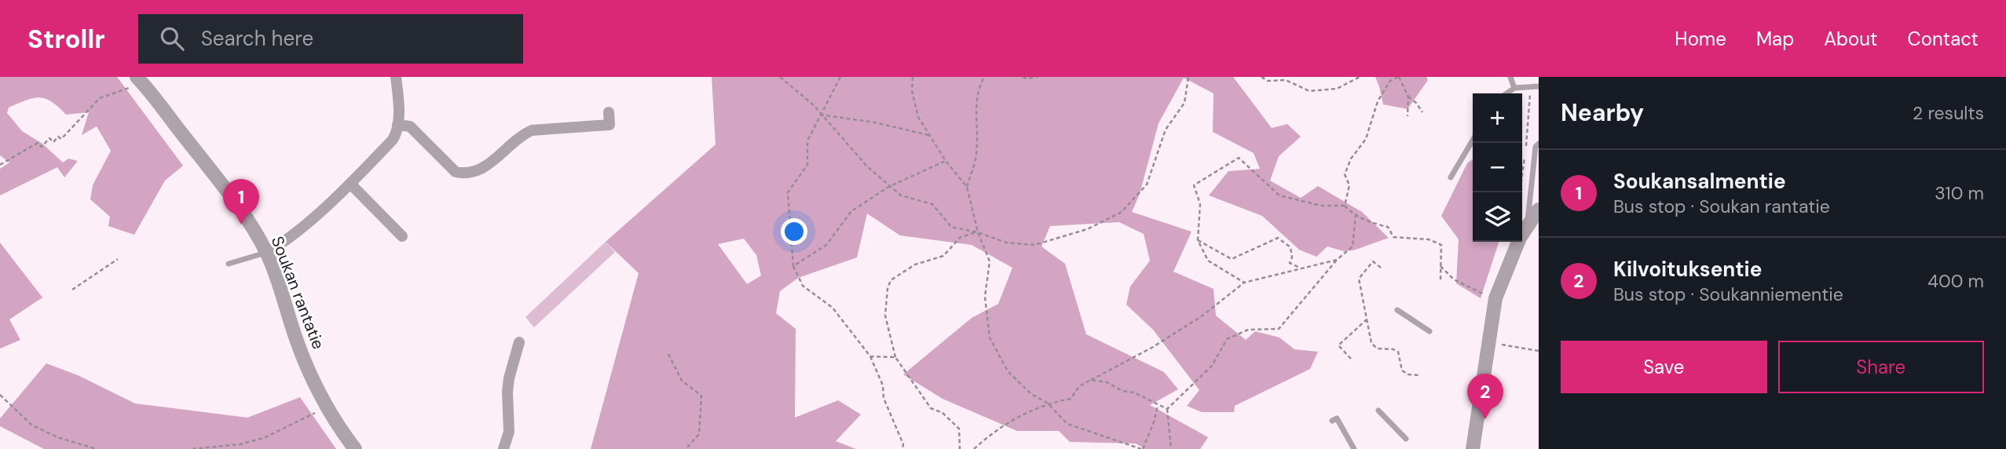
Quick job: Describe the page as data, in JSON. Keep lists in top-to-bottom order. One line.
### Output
{"streets":{"street":["Soukan rantatie"]},"page":{"header":"Strollr","search":"Search here","nav":["Home","Map","About","Contact"],"heading":["Nearby","2 results"],"map_buttons":["+","−"],"list":[{"mark":"1","name":"Soukansalmentie","note":"Bus stop · Soukan rantatie","value":"310 m"},{"mark":"2","name":"Kilvoituksentie","note":"Bus stop · Soukanniementie","value":"400 m"}],"pins":["1","2"],"buttons":["Save","Share"]}}
